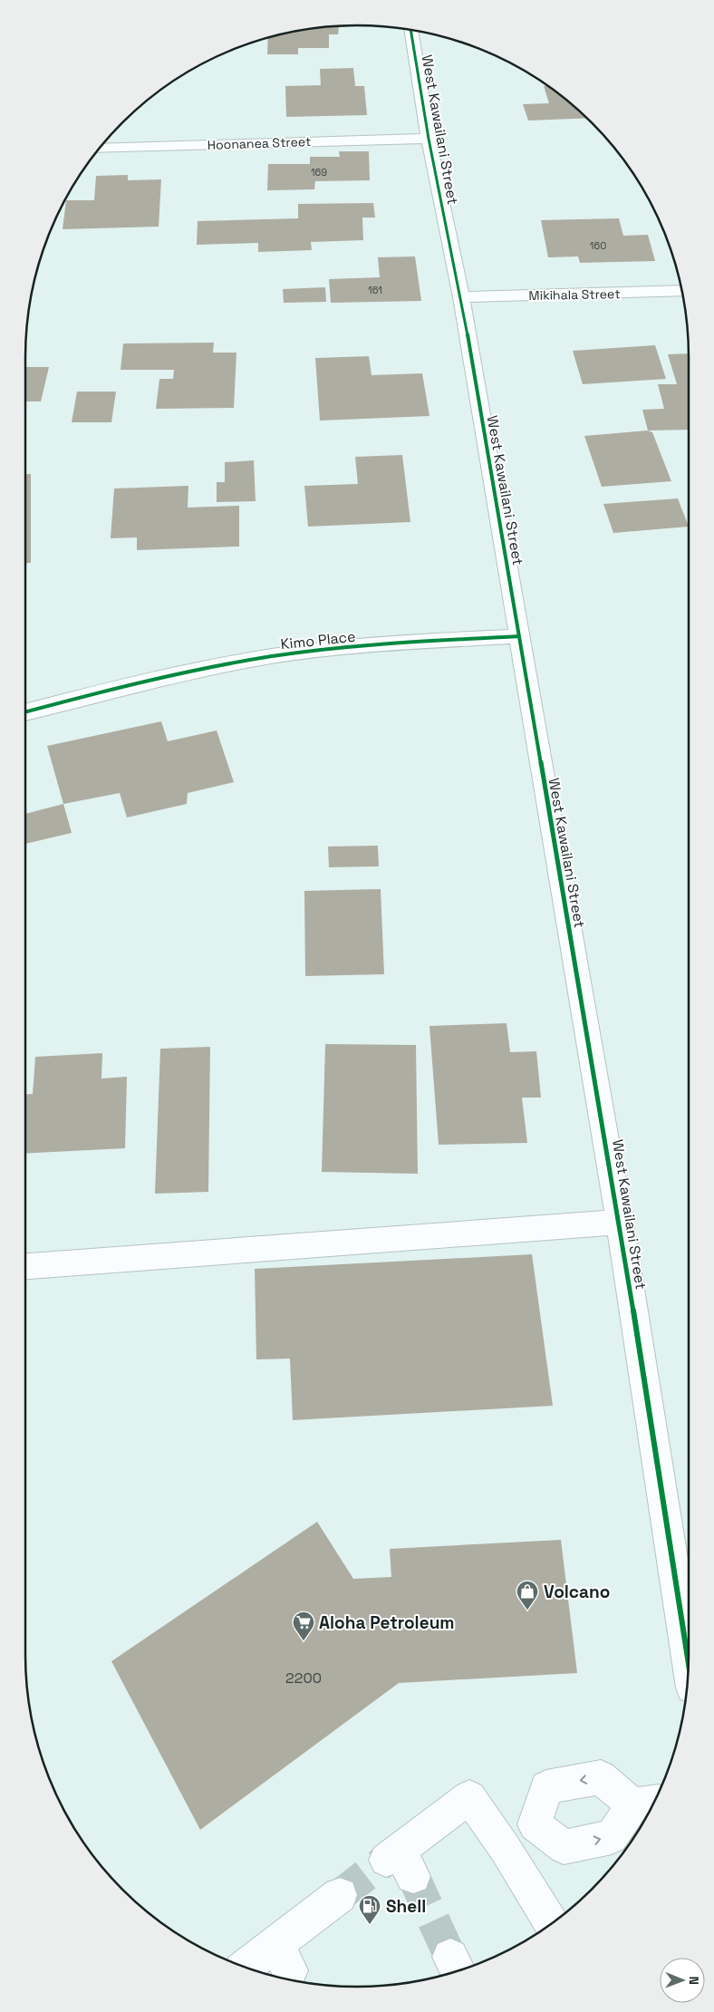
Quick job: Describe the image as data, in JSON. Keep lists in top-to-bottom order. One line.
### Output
{"streets":{"street":["West Kawailani Street","Hoonanea Street","Mikihala Street","Kimo Place"]},"crossings":[["West Kawailani Street","Hoonanea Street"],["West Kawailani Street","Mikihala Street"],["West Kawailani Street","Kimo Place"]],"places":{"shop":["Volcano"],"supermarket":["Aloha Petroleum"],"fuel station":["Shell"]},"house_numbers":["169","160","161","2200"],"north":"right"}
